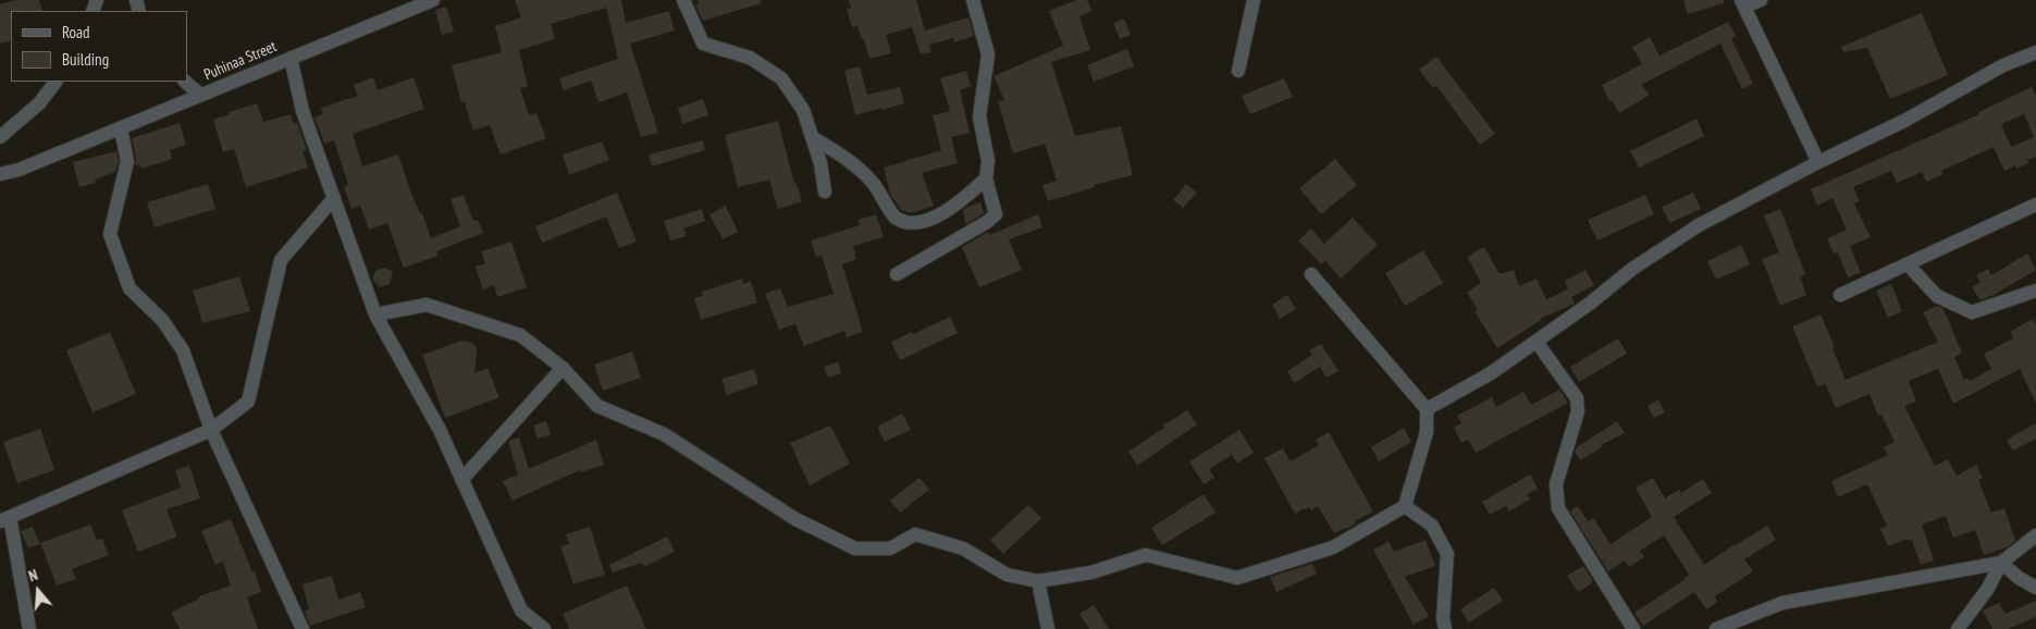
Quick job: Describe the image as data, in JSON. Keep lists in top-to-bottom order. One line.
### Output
{"streets":{"street":["Puhinaa Street"]},"legend":["Road","Building"],"north":"top"}
